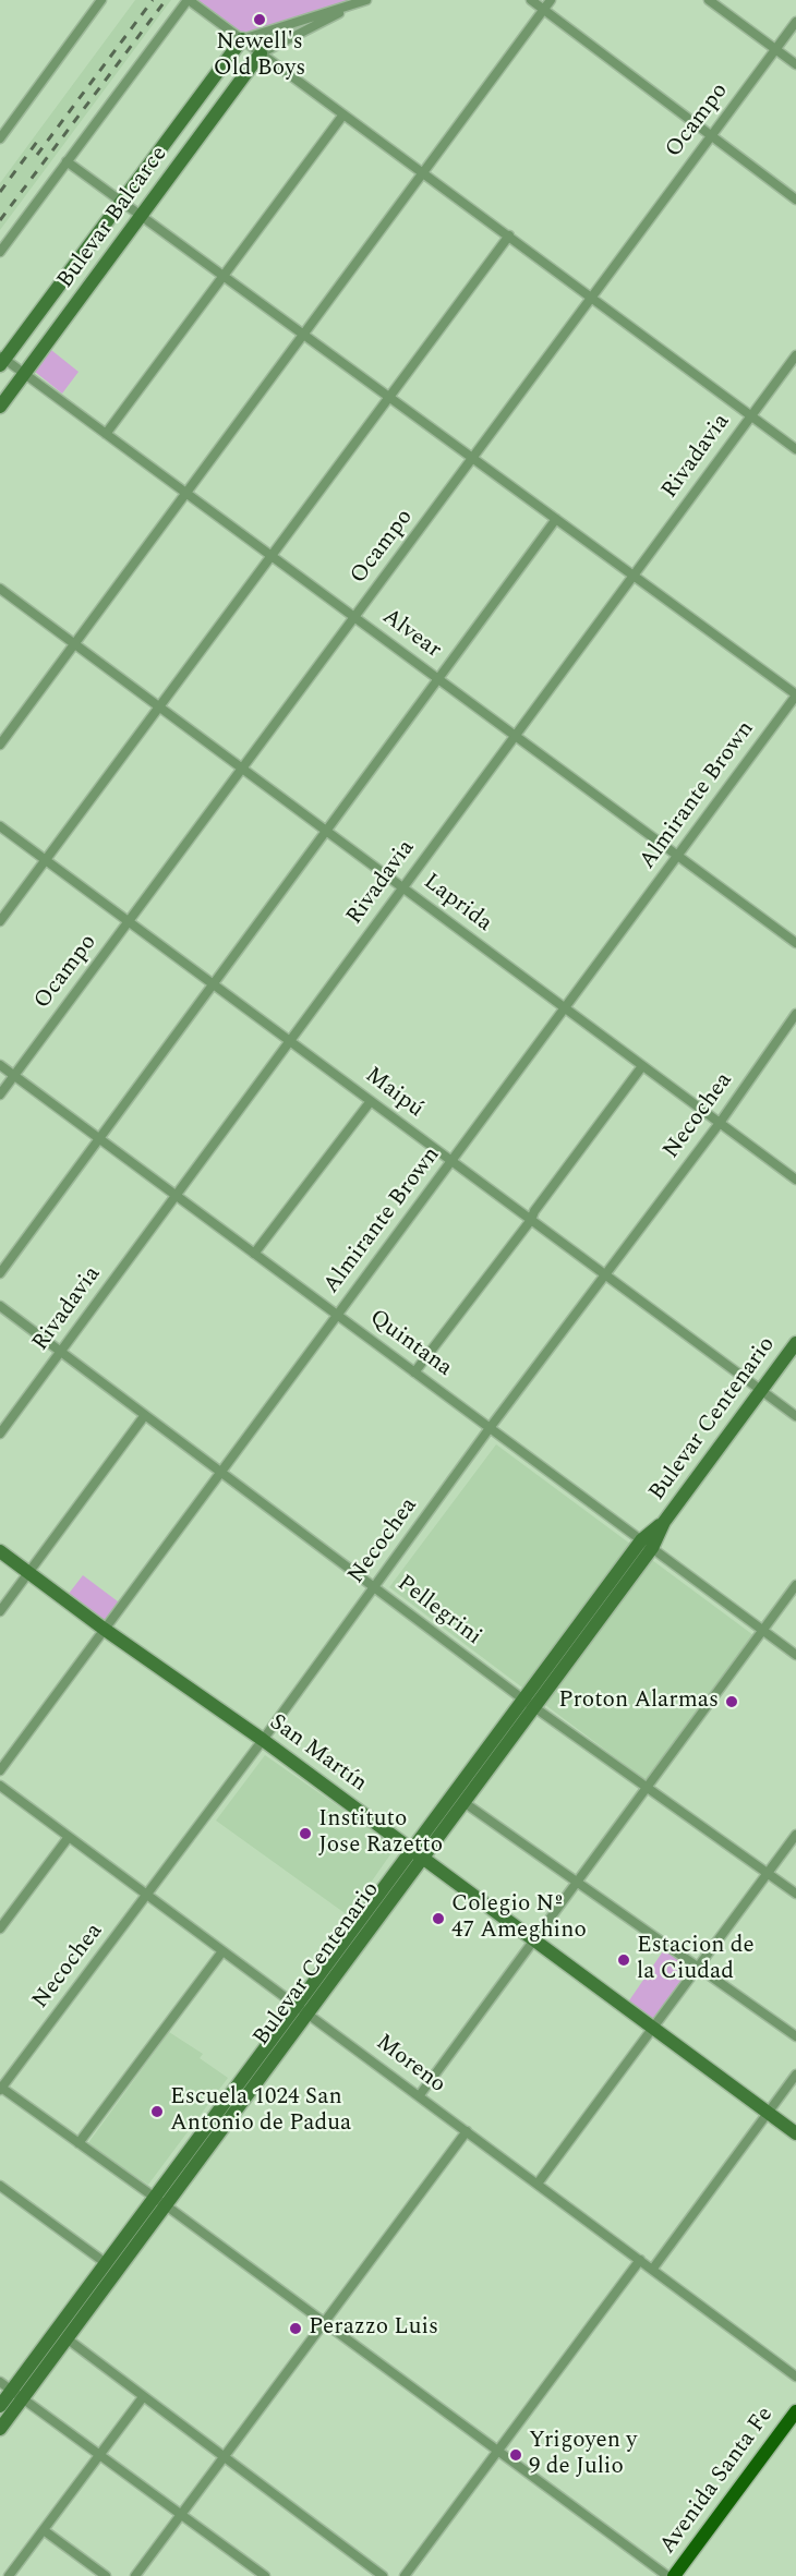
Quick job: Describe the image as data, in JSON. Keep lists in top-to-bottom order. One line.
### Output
{"streets":{"main road":["Bulevar Balcarce","Bulevar Centenario","San Martín","Avenida Santa Fe"],"street":["Ocampo","Rivadavia","Alvear","Almirante Brown","Laprida","Maipú","Necochea","Quintana","Pellegrini","Moreno"]},"crossings":[["Ocampo","Alvear"],["Ocampo","Laprida"],["Ocampo","Maipú"],["Ocampo","Quintana"],["Bulevar Balcarce","Alvear"],["Rivadavia","Alvear"],["Rivadavia","Laprida"],["Rivadavia","Maipú"],["Rivadavia","Quintana"],["Rivadavia","Pellegrini"],["Alvear","Almirante Brown"],["Almirante Brown","Laprida"],["Almirante Brown","Maipú"],["Almirante Brown","Quintana"],["Almirante Brown","Pellegrini"],["Almirante Brown","San Martín"],["Laprida","Necochea"],["Maipú","Necochea"],["Maipú","Bulevar Centenario"],["Necochea","Quintana"],["Necochea","Pellegrini"],["Necochea","San Martín"],["Necochea","Moreno"],["Quintana","Bulevar Centenario"],["Bulevar Centenario","Pellegrini"],["Bulevar Centenario","San Martín"],["Bulevar Centenario","Moreno"]],"places":["Newell's Old Boys","Proton Alarmas","Instituto Jose Razetto","Colegio Nº 47 Ameghino","Estacion de la Ciudad","Escuela 1024 San Antonio de Padua","Perazzo Luis","Yrigoyen y 9 de Julio"]}
